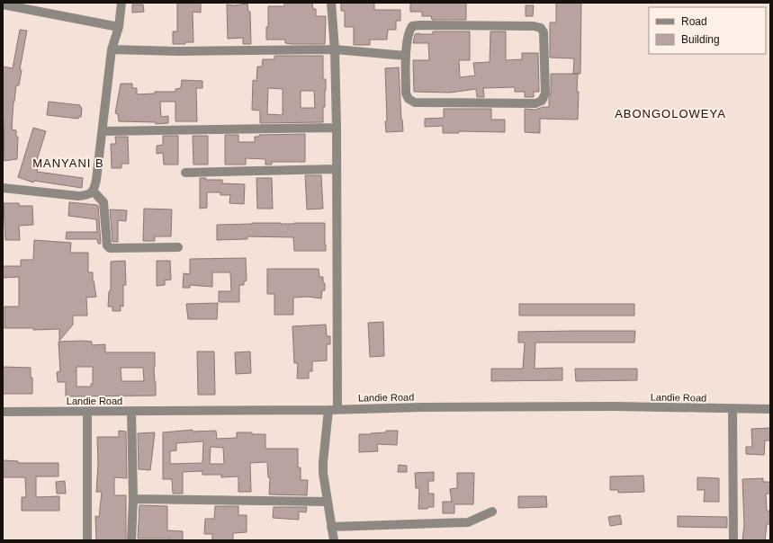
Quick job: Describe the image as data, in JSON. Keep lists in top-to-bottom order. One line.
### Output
{"streets":{"street":["Landie Road"]},"districts":["ABONGOLOWEYA","MANYANI B"],"legend":["Road","Building"]}
